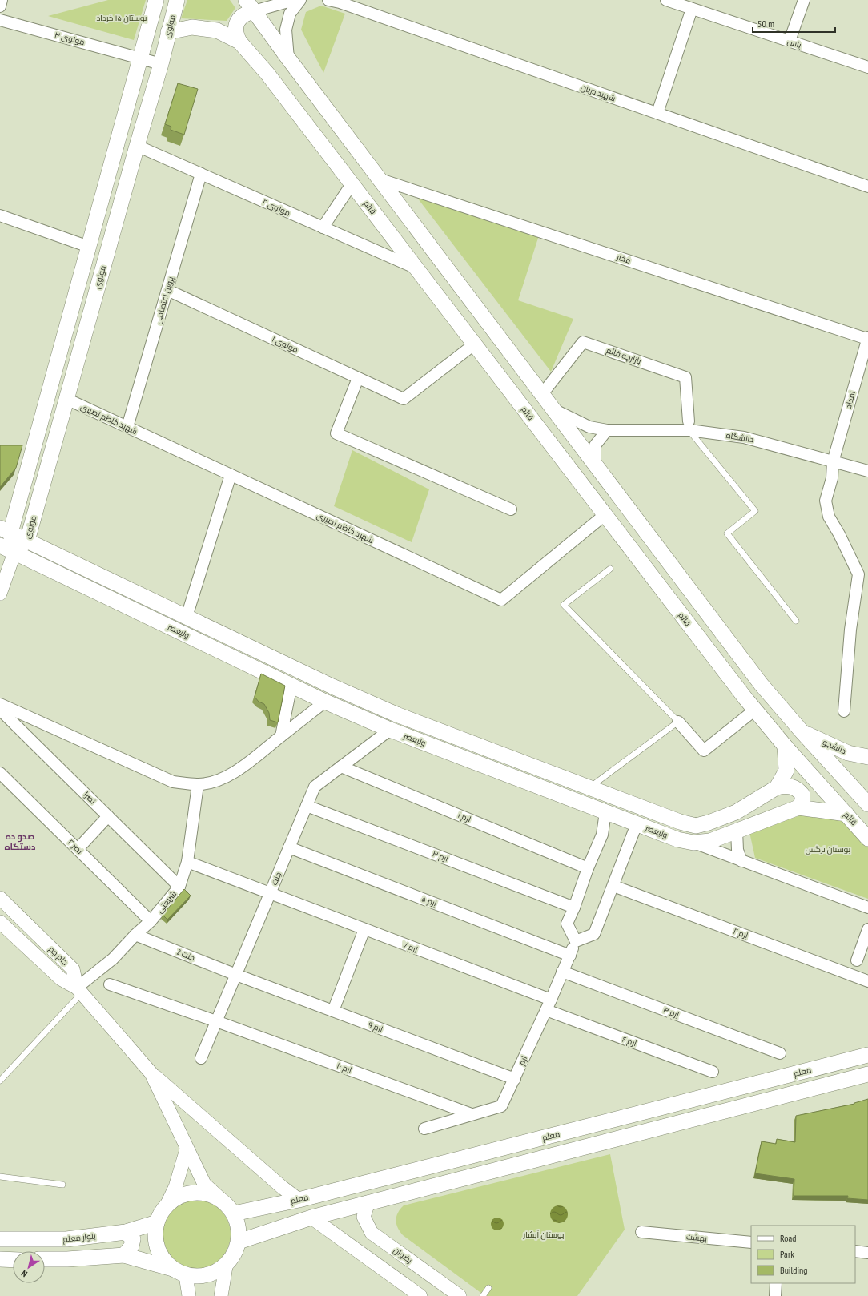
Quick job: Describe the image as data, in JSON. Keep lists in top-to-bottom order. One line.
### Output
{"streets":{"main road":["مولوی","قائم","ولیعصر","دانشجو","معلم","بلوار معلم"],"street":["مولوی ۳","یاس","شهید دربان","مولوی ۲","فخار","پروین اعتصامی","مولوی ۱","بازارچه قائم","امداد","شهید کاظم نصیری","دانشگاه","نصرا","ارم ۱","نصر ۲","ارم ۳","جنت","اِرم ۵","شریعتی","اِرم ۲","اِرم ۷","جنت 2","جام جم","اِرم ۴","ارم ۹","ارم ۶","ارم","ارم ۱۰","بهشت","رضوان"]},"crossings":[["مولوی","مولوی ۳"],["مولوی","مولوی ۲"],["مولوی","قائم"],["مولوی","شهید کاظم نصیری"],["مولوی","ولیعصر"],["مولوی ۲","قائم"],["مولوی ۲","پروین اعتصامی"],["قائم","مولوی ۱"],["قائم","شهید کاظم نصیری"],["قائم","ولیعصر"],["فخار","امداد"],["پروین اعتصامی","مولوی ۱"],["پروین اعتصامی","شهید کاظم نصیری"],["بازارچه قائم","دانشگاه"],["امداد","دانشگاه"],["ولیعصر","جنت"],["نصرا","شریعتی"],["ارم ۱","جنت"],["نصر ۲","شریعتی"],["ارم ۳","جنت"],["جنت","اِرم ۵"],["جنت","اِرم ۷"],["جنت","جنت 2"],["جنت","ارم ۹"],["جنت","ارم ۱۰"],["اِرم ۵","ارم"],["شریعتی","اِرم ۷"],["شریعتی","جنت 2"],["شریعتی","جام جم"],["اِرم ۷","ارم"],["جنت 2","ارم ۹"],["اِرم ۴","ارم"],["ارم ۹","ارم"],["ارم ۶","ارم"],["ارم","ارم ۱۰"],["معلم","بلوار معلم"]],"districts":["صدو ده دستگاه"],"parks":["بوستان ۱۵ خرداد","بوستان نرگس","بوستان آبشار"],"legend":["Road","Park","Building"],"scale_bar":"50 m","north":"bottom left"}
